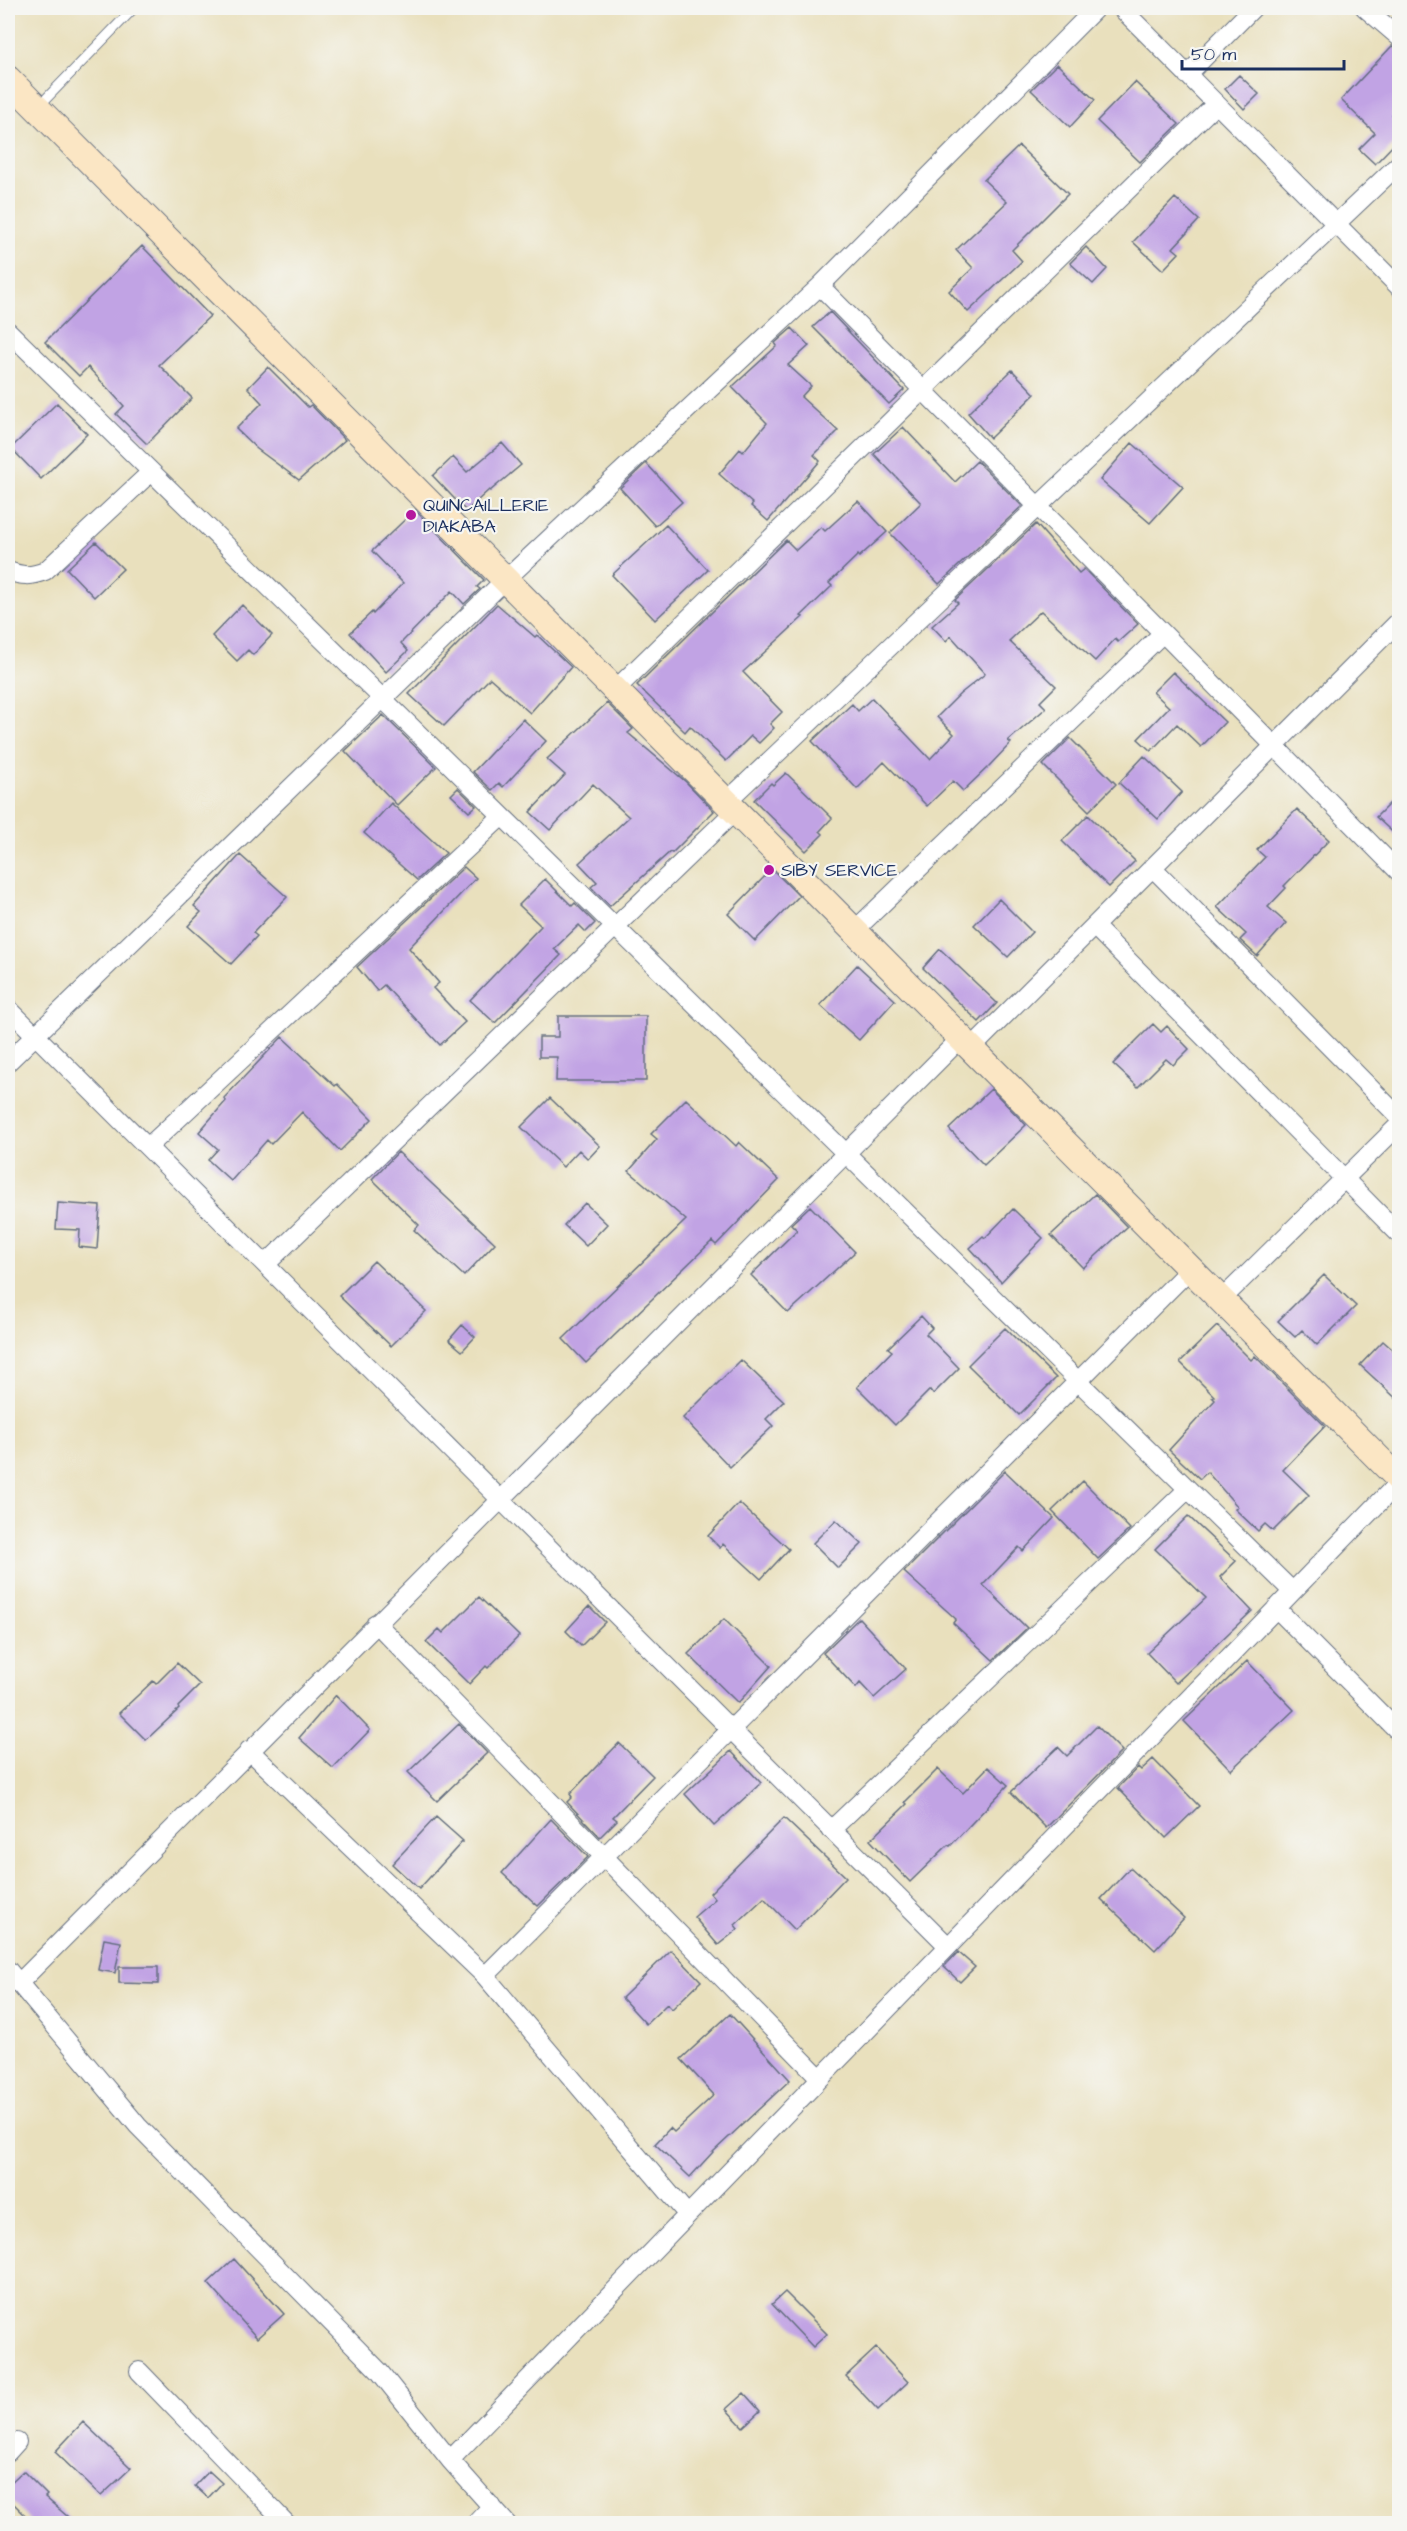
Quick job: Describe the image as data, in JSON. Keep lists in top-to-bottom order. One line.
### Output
{"places":["QUINCAILLERIE DIAKABA","SIBY SERVICE"],"scale_bar":"50 m"}
